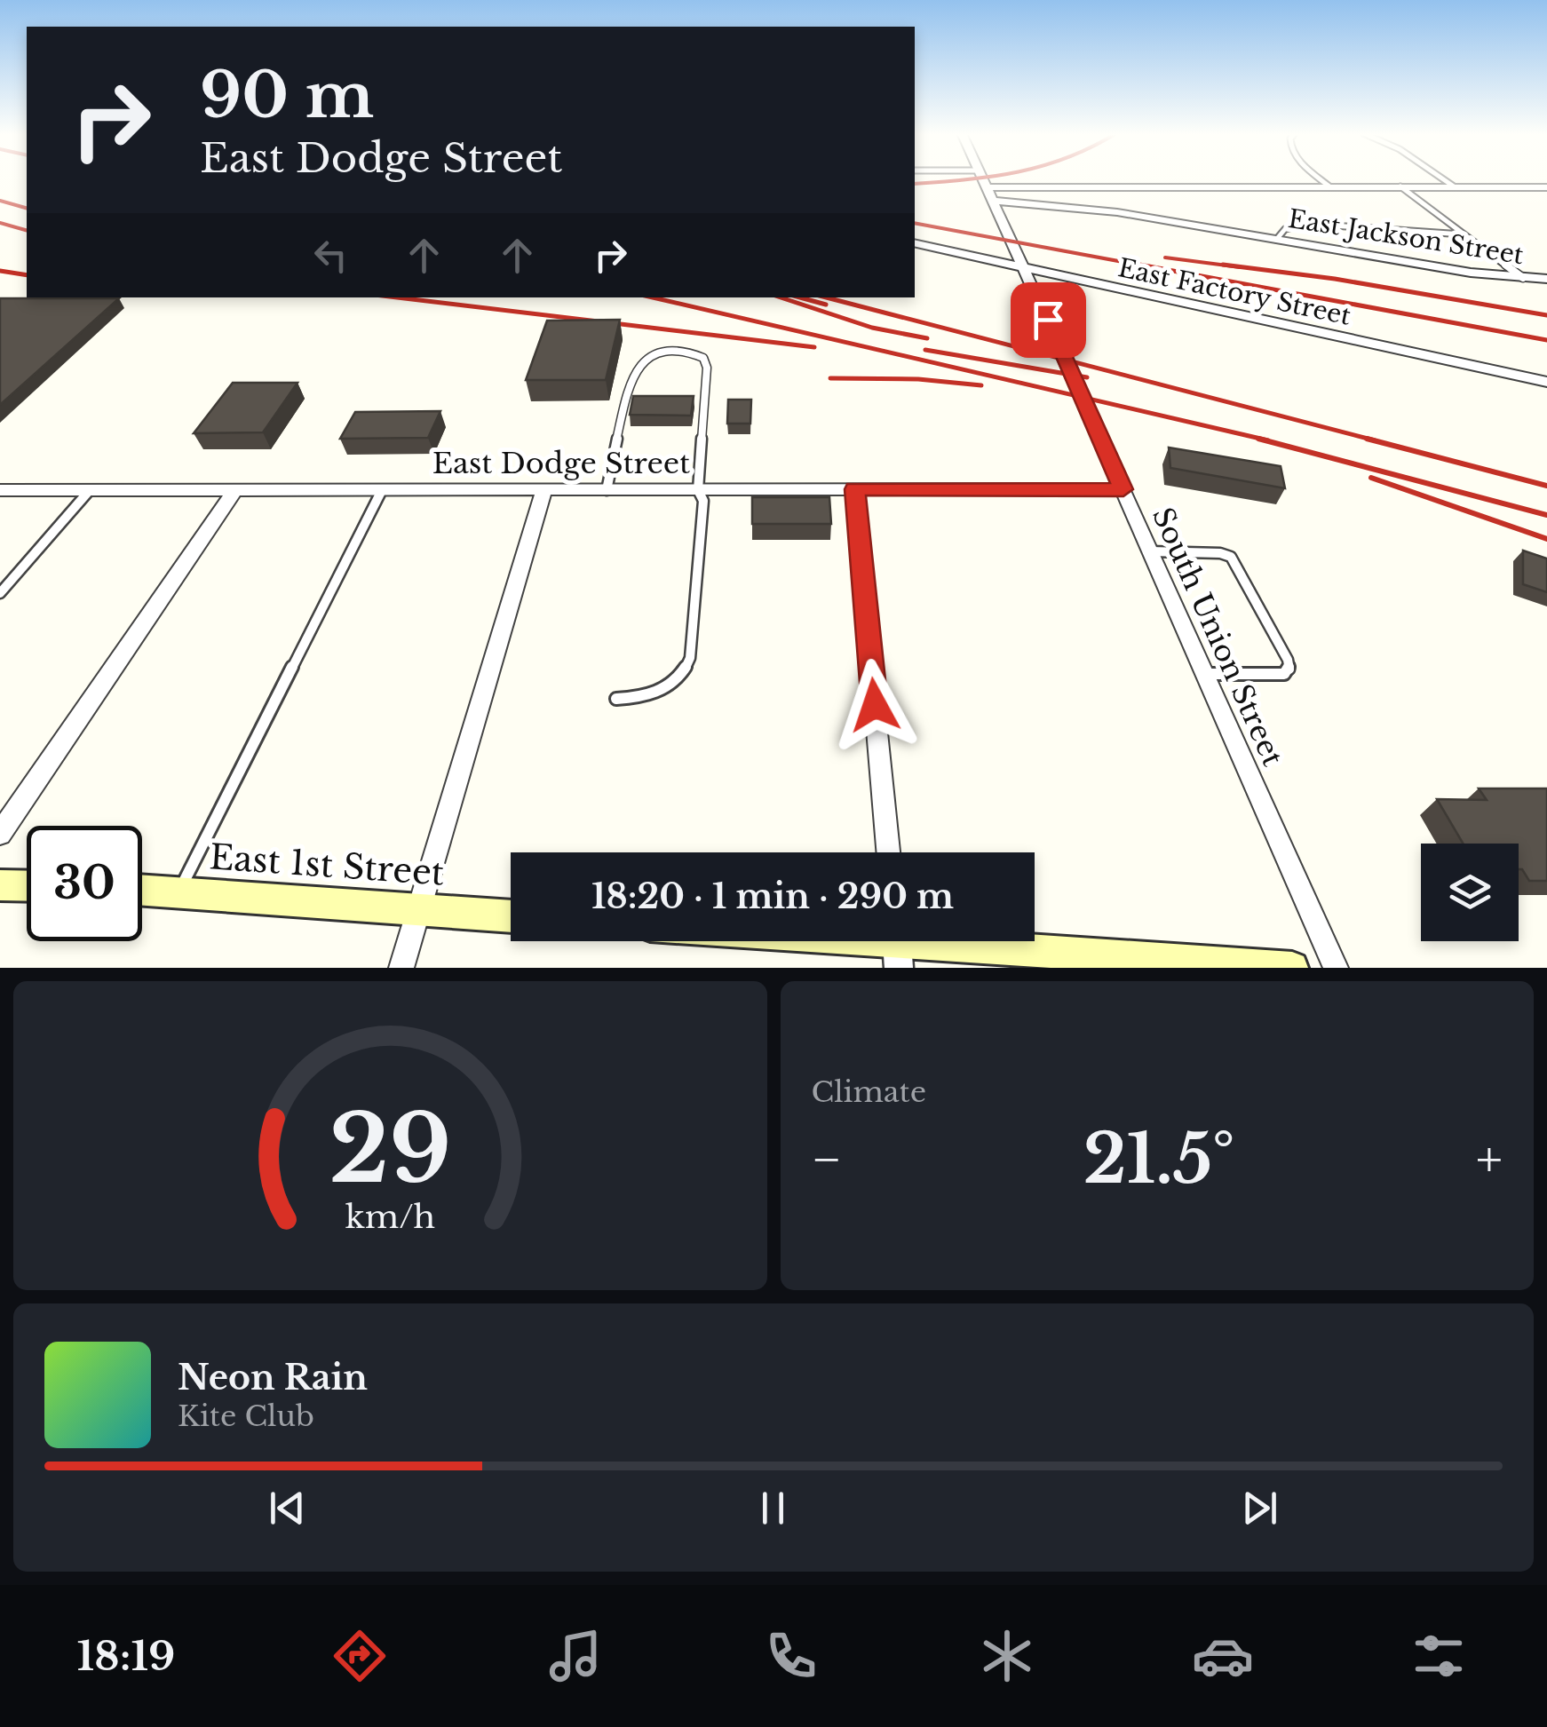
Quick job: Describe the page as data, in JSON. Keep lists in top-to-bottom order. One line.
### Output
{"streets":{"main road":["East 1st Street"],"street":["East Jackson Street","East Factory Street","East Dodge Street","South Union Street"]},"crossings":[["East Jackson Street","South Union Street"],["East Factory Street","South Union Street"],["East Dodge Street","South Union Street"]],"page":{"turn":["90 m","East Dodge Street"],"limit":"30","trip":"18:20 · 1 min · 290 m","tile":"Climate","heat":["−","21.5°","+"],"song":["Neon Rain","Kite Club"],"tabs":"18:19","gauge":["29","km/h"]}}
